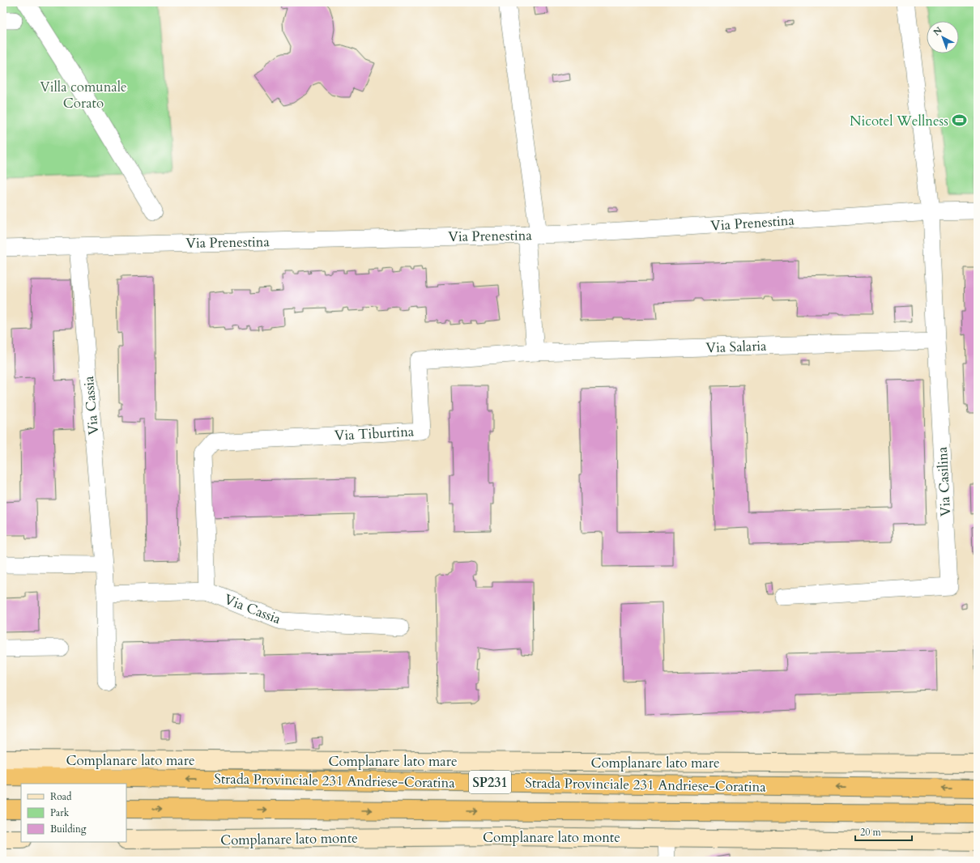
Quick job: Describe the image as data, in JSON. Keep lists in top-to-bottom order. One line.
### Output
{"streets":{"highway":["Strada Provinciale 231 Andriese-Coratina","SP231"],"street":["Via Prenestina","Via Salaria","Via Cassia","Via Tiburtina","Via Casilina","Complanare lato mare","Complanare lato monte"]},"crossings":[["Via Prenestina","Via Cassia"],["Via Prenestina","Via Casilina"],["Via Salaria","Via Tiburtina"],["Via Salaria","Via Casilina"],["Via Cassia","Via Tiburtina"]],"parks":["Villa comunale Corato"],"places":{"sports":["Nicotel Wellness"]},"legend":["Road","Park","Building"],"scale_bar":"20 m","north":"top left"}
